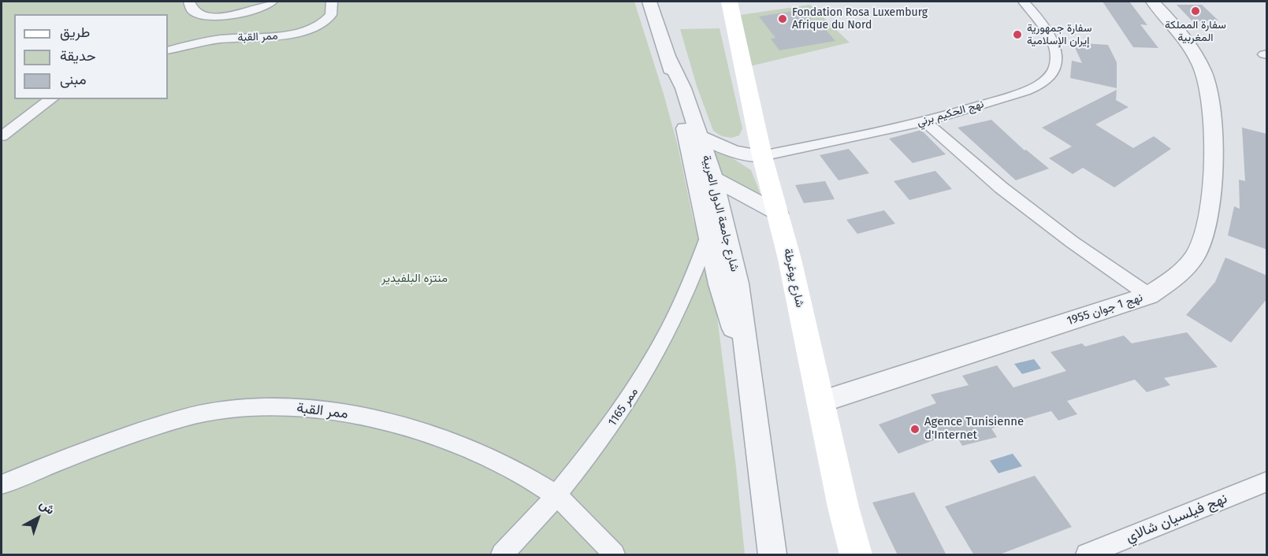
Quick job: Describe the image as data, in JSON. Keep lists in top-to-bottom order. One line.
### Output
{"streets":{"main road":["شارع يوغرطة"],"street":["ممر القبة","نهج الحكيم برني","شارع جامعة الدول العربية","نهج 1 جوان 1955","ممر 1165","نهج فيلسيان شالاي"]},"crossings":[["ممر القبة","ممر 1165"],["نهج الحكيم برني","شارع يوغرطة"],["شارع جامعة الدول العربية","ممر 1165"],["شارع يوغرطة","نهج 1 جوان 1955"]],"parks":["منتزه البلفيدير"],"places":["سفارة المملكة المغربية","Fondation Rosa Luxemburg Afrique du Nord","سفارة جمهورية إيران الإسلامية","Agence Tunisienne d'Internet"],"legend":["طريق","حديقة","مبنى"],"north":"top right"}
